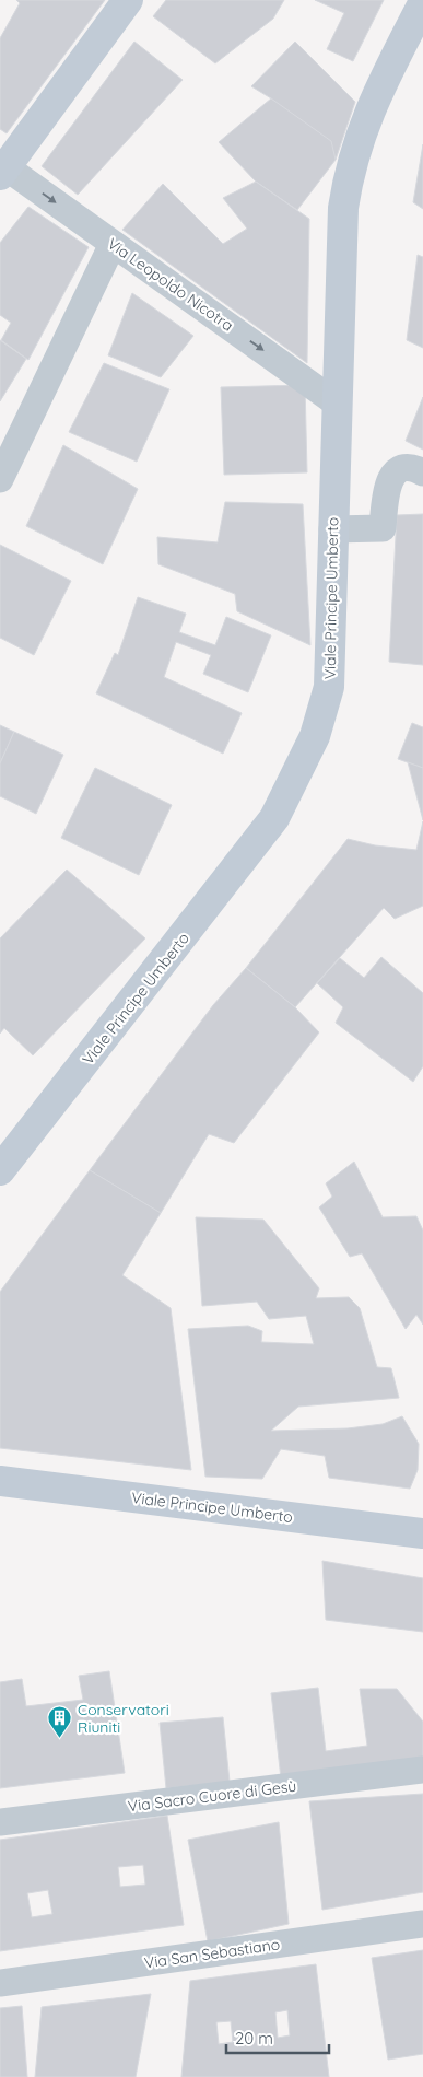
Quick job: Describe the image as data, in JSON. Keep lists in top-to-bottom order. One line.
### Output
{"streets":{"main road":["Viale Principe Umberto"],"street":["Via Leopoldo Nicotra","Via Sacro Cuore di Gesù","Via San Sebastiano"]},"crossings":[["Via Leopoldo Nicotra","Viale Principe Umberto"]],"one_way":["Via Leopoldo Nicotra"],"places":{"building":["Conservatori Riuniti"]},"scale_bar":"20 m"}
